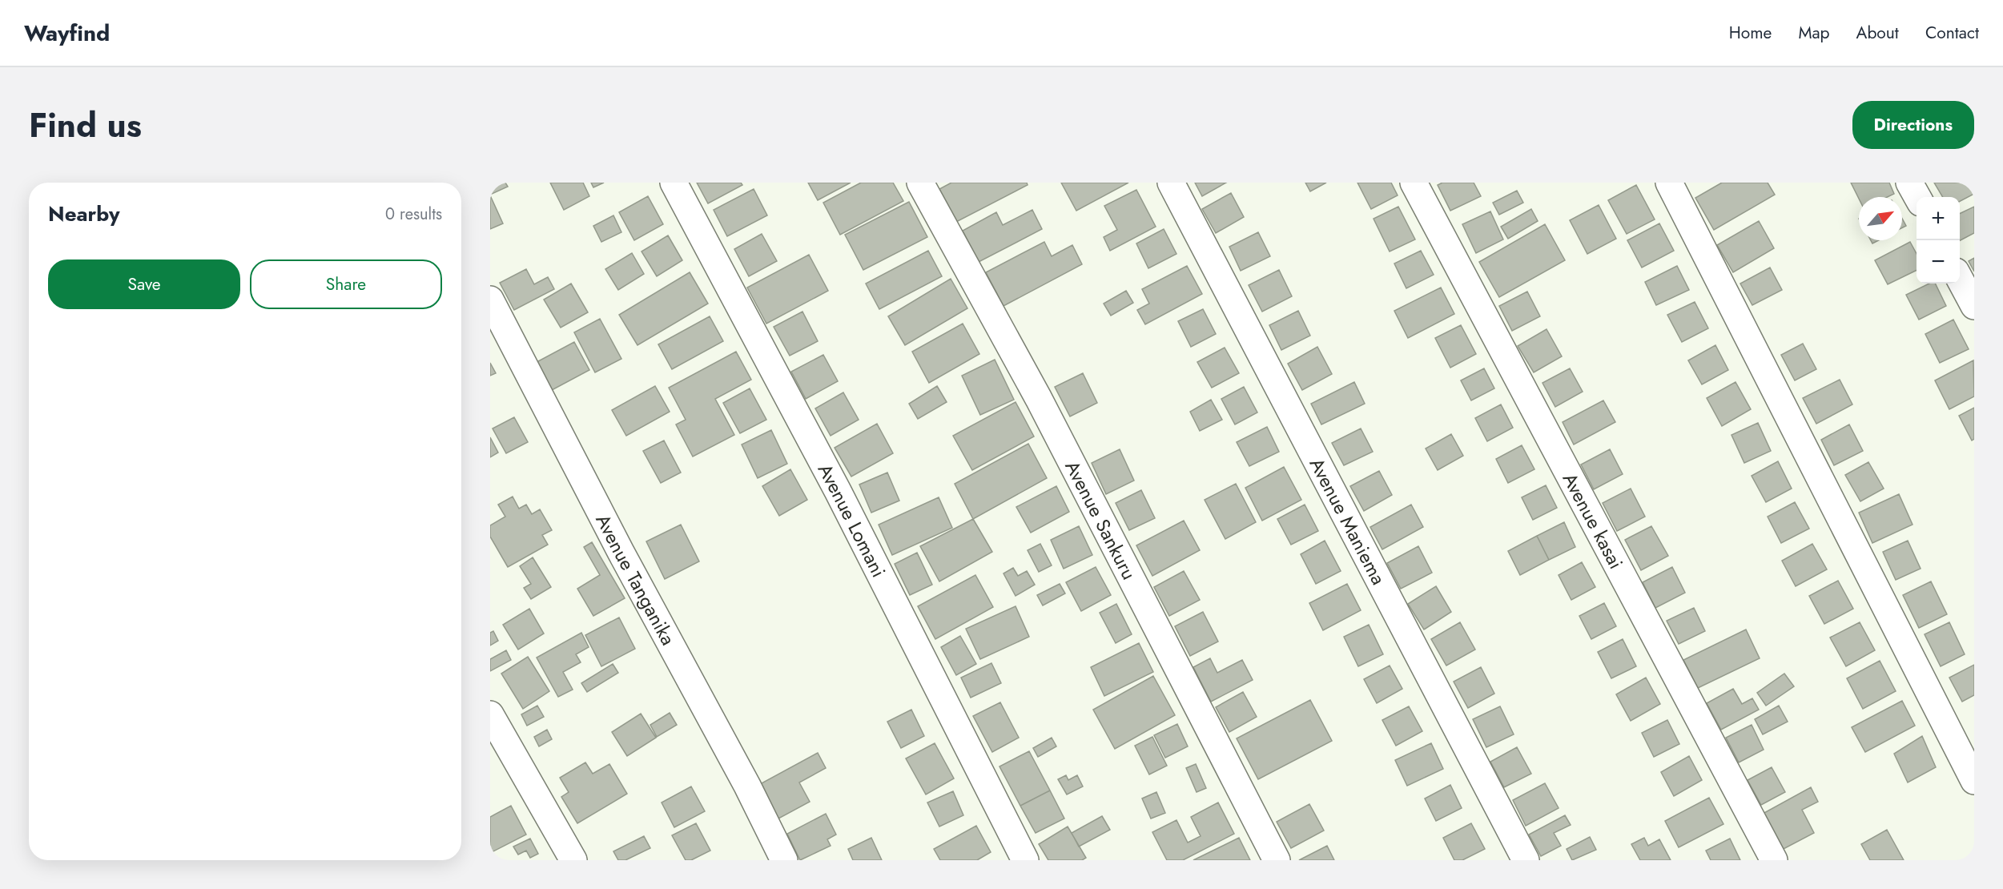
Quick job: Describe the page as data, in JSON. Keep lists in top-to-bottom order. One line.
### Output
{"streets":{"street":["Avenue Lomani","Avenue Sankuru","Avenue Maniema","Avenue kasai","Avenue Tanganika"]},"north":"top right","page":{"header":"Wayfind","nav":["Home","Map","About","Contact"],"title":"Find us","buttons":["Directions",["Save","Share"]],"heading":["Nearby","0 results"],"map_buttons":["+","−"]}}
